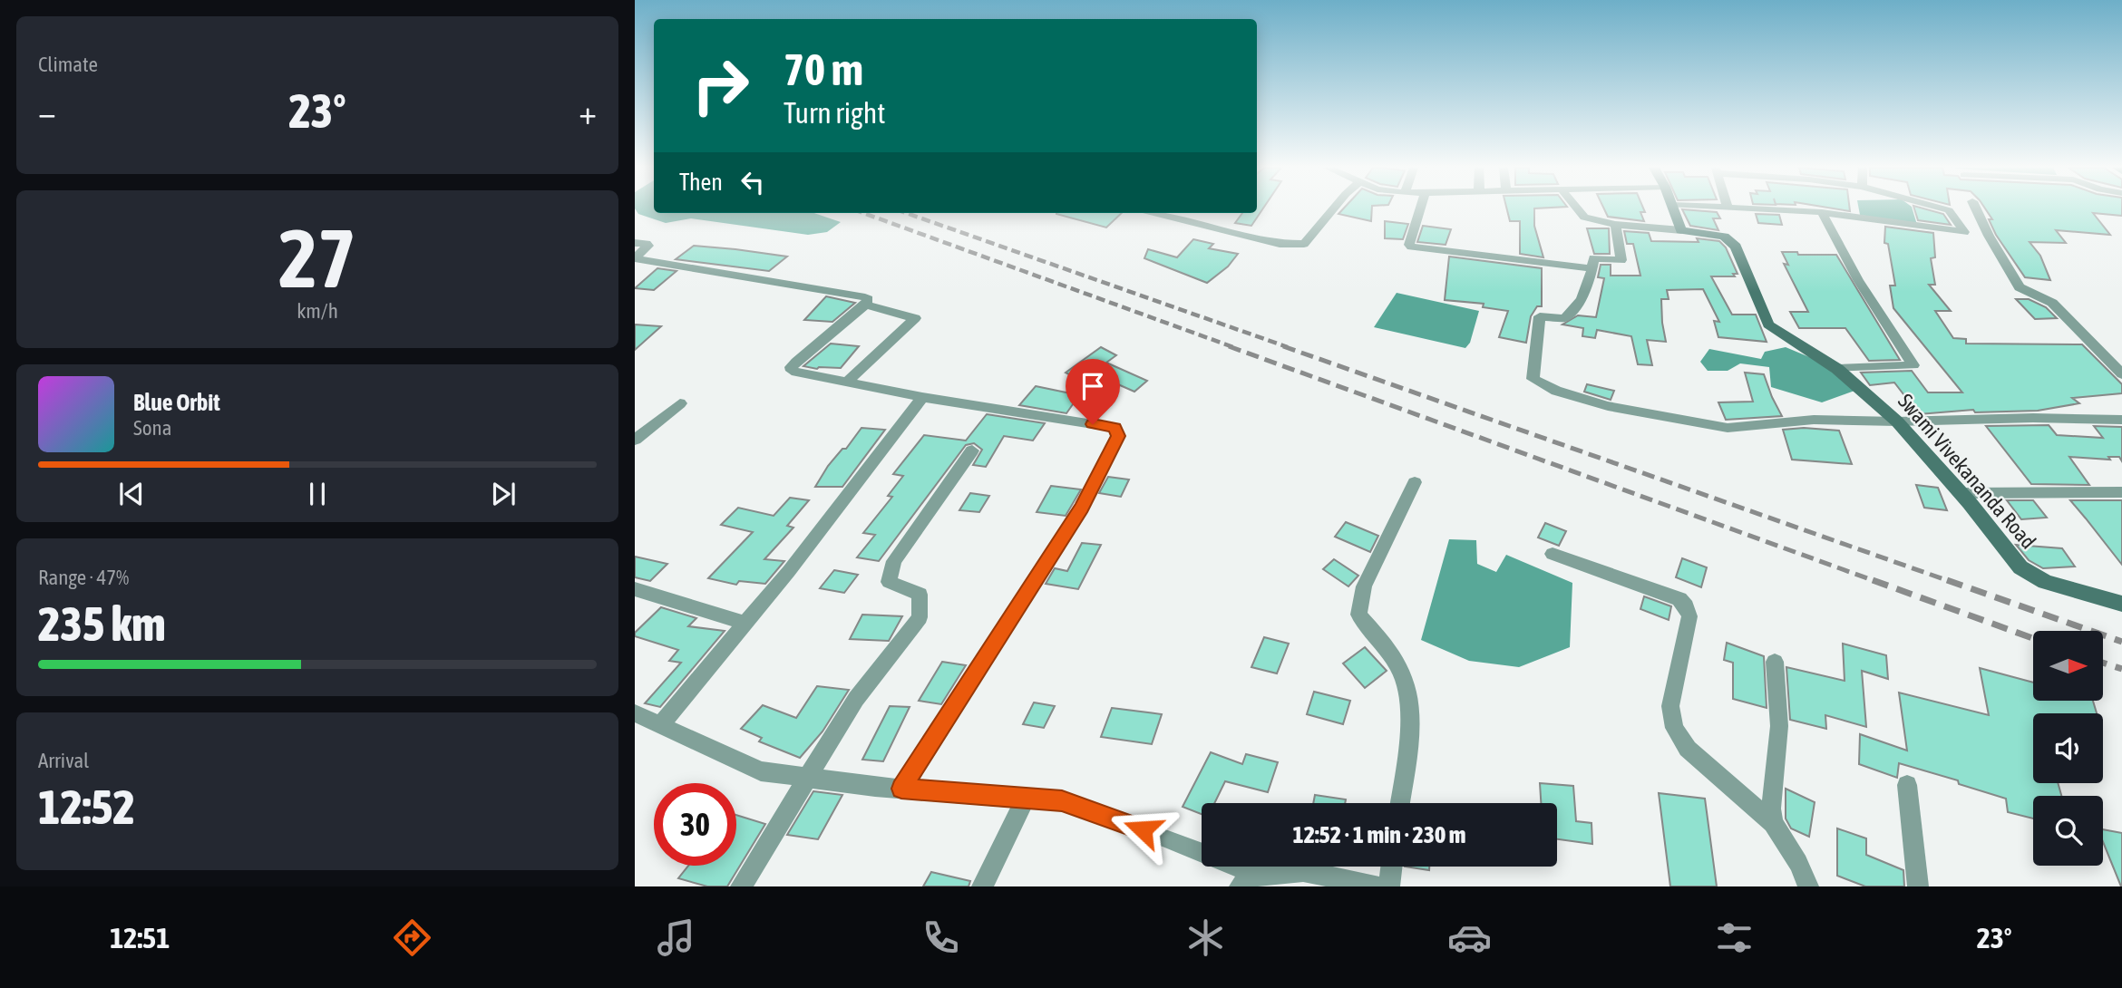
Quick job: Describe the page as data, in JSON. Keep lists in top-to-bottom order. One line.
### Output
{"streets":{"street":["Swami Vivekananda Road"]},"north":"right","page":{"tile":["Climate",["27","km/h"],["Range · 47%","235 km"],["Arrival","12:52"]],"turn":["70 m","Turn right"],"heat":["−","23°","+"],"then":"Then","song":["Blue Orbit","Sona"],"limit":"30","trip":"12:52 · 1 min · 230 m","tabs":["12:51","23°"]}}
